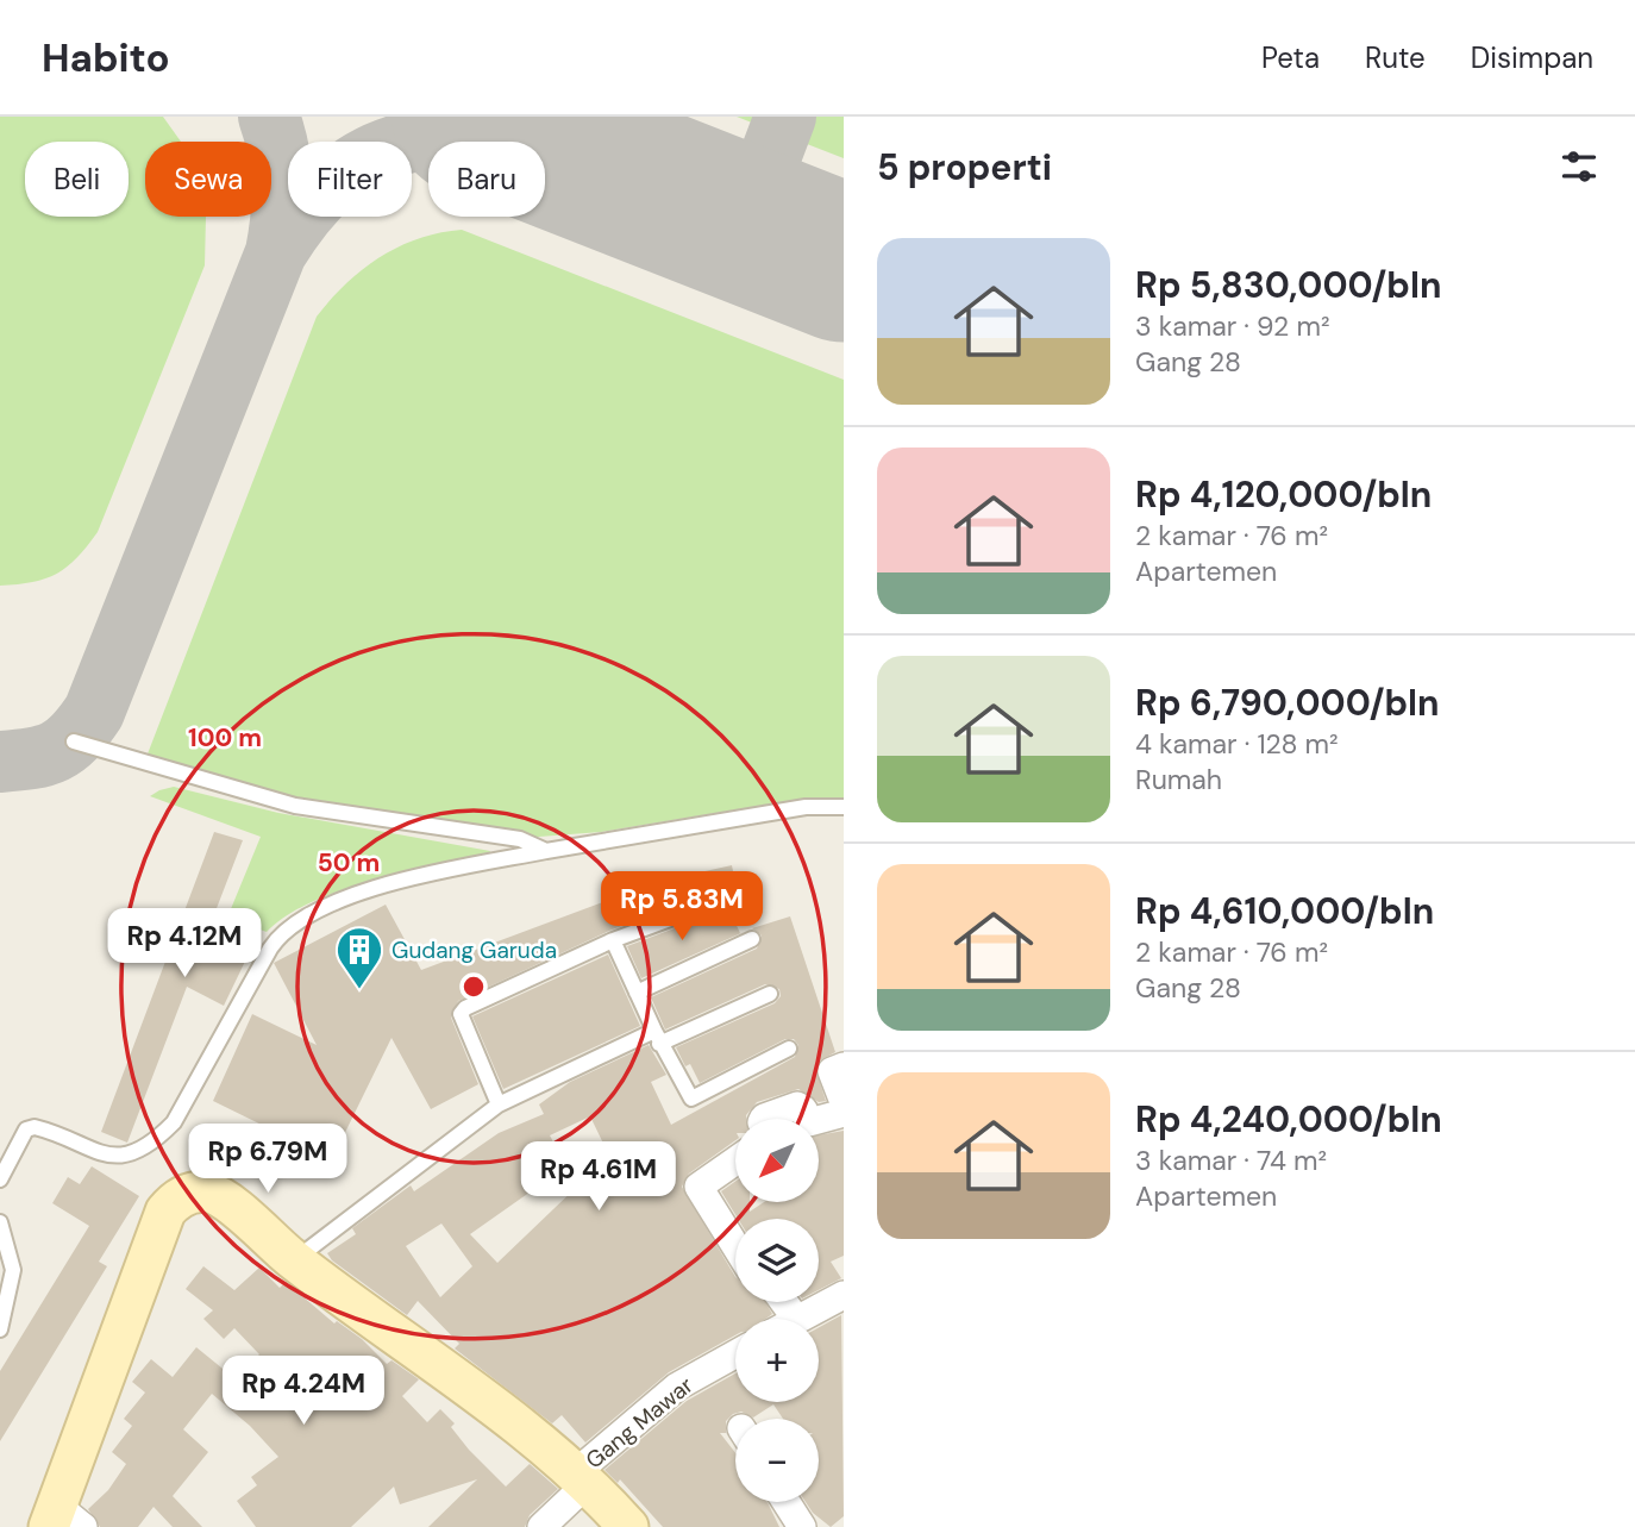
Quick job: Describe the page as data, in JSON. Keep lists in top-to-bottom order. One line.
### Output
{"streets":{"street":["Gang Mawar"]},"places":{"building":["Gudang Garuda"]},"north":"bottom left","page":{"header":"Habito","nav":["Peta","Rute","Disimpan"],"heading":"5 properti","chip":["Beli","Sewa","Filter","Baru"],"list":[{"name":"Rp 5,830,000/bln","note":"3 kamar · 92 m² · Gang 28"},{"name":"Rp 4,120,000/bln","note":"2 kamar · 76 m² · Apartemen"},{"name":"Rp 6,790,000/bln","note":"4 kamar · 128 m² · Rumah"},{"name":"Rp 4,610,000/bln","note":"2 kamar · 76 m² · Gang 28"},{"name":"Rp 4,240,000/bln","note":"3 kamar · 74 m² · Apartemen"}],"price":["Rp 5.83M","Rp 4.12M","Rp 6.79M","Rp 4.61M","Rp 4.24M"],"map_buttons":["+","−"]},"rings":["100 m","50 m"]}
